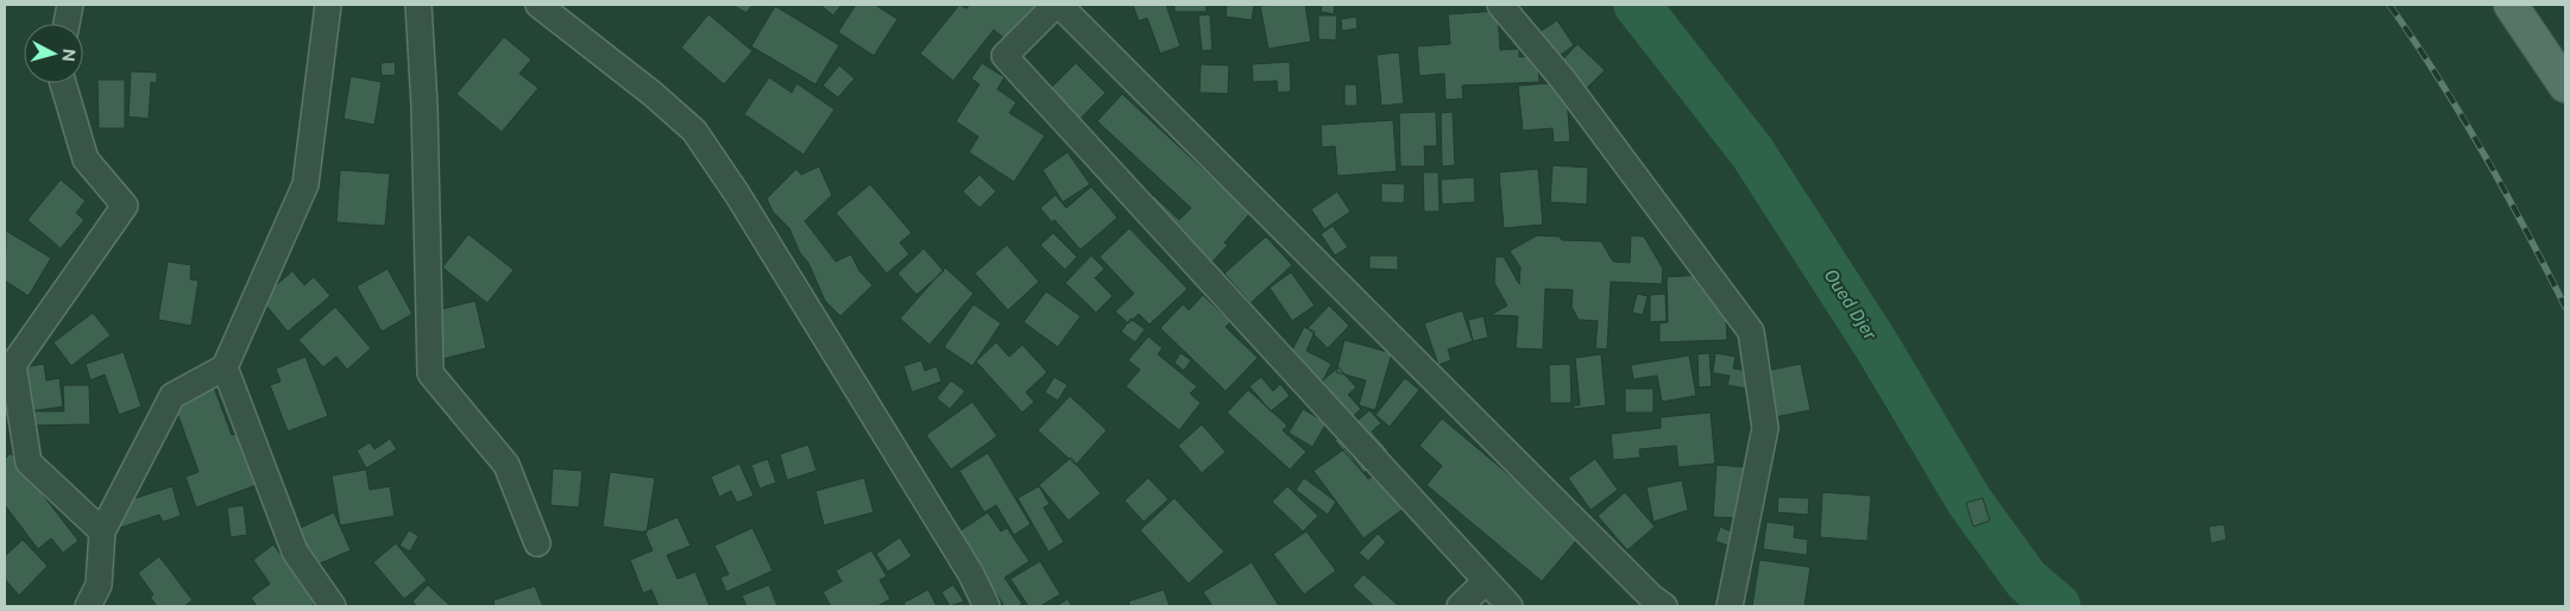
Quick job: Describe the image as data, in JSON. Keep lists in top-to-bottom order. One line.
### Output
{"water":["Oued Djer"],"north":"right"}
